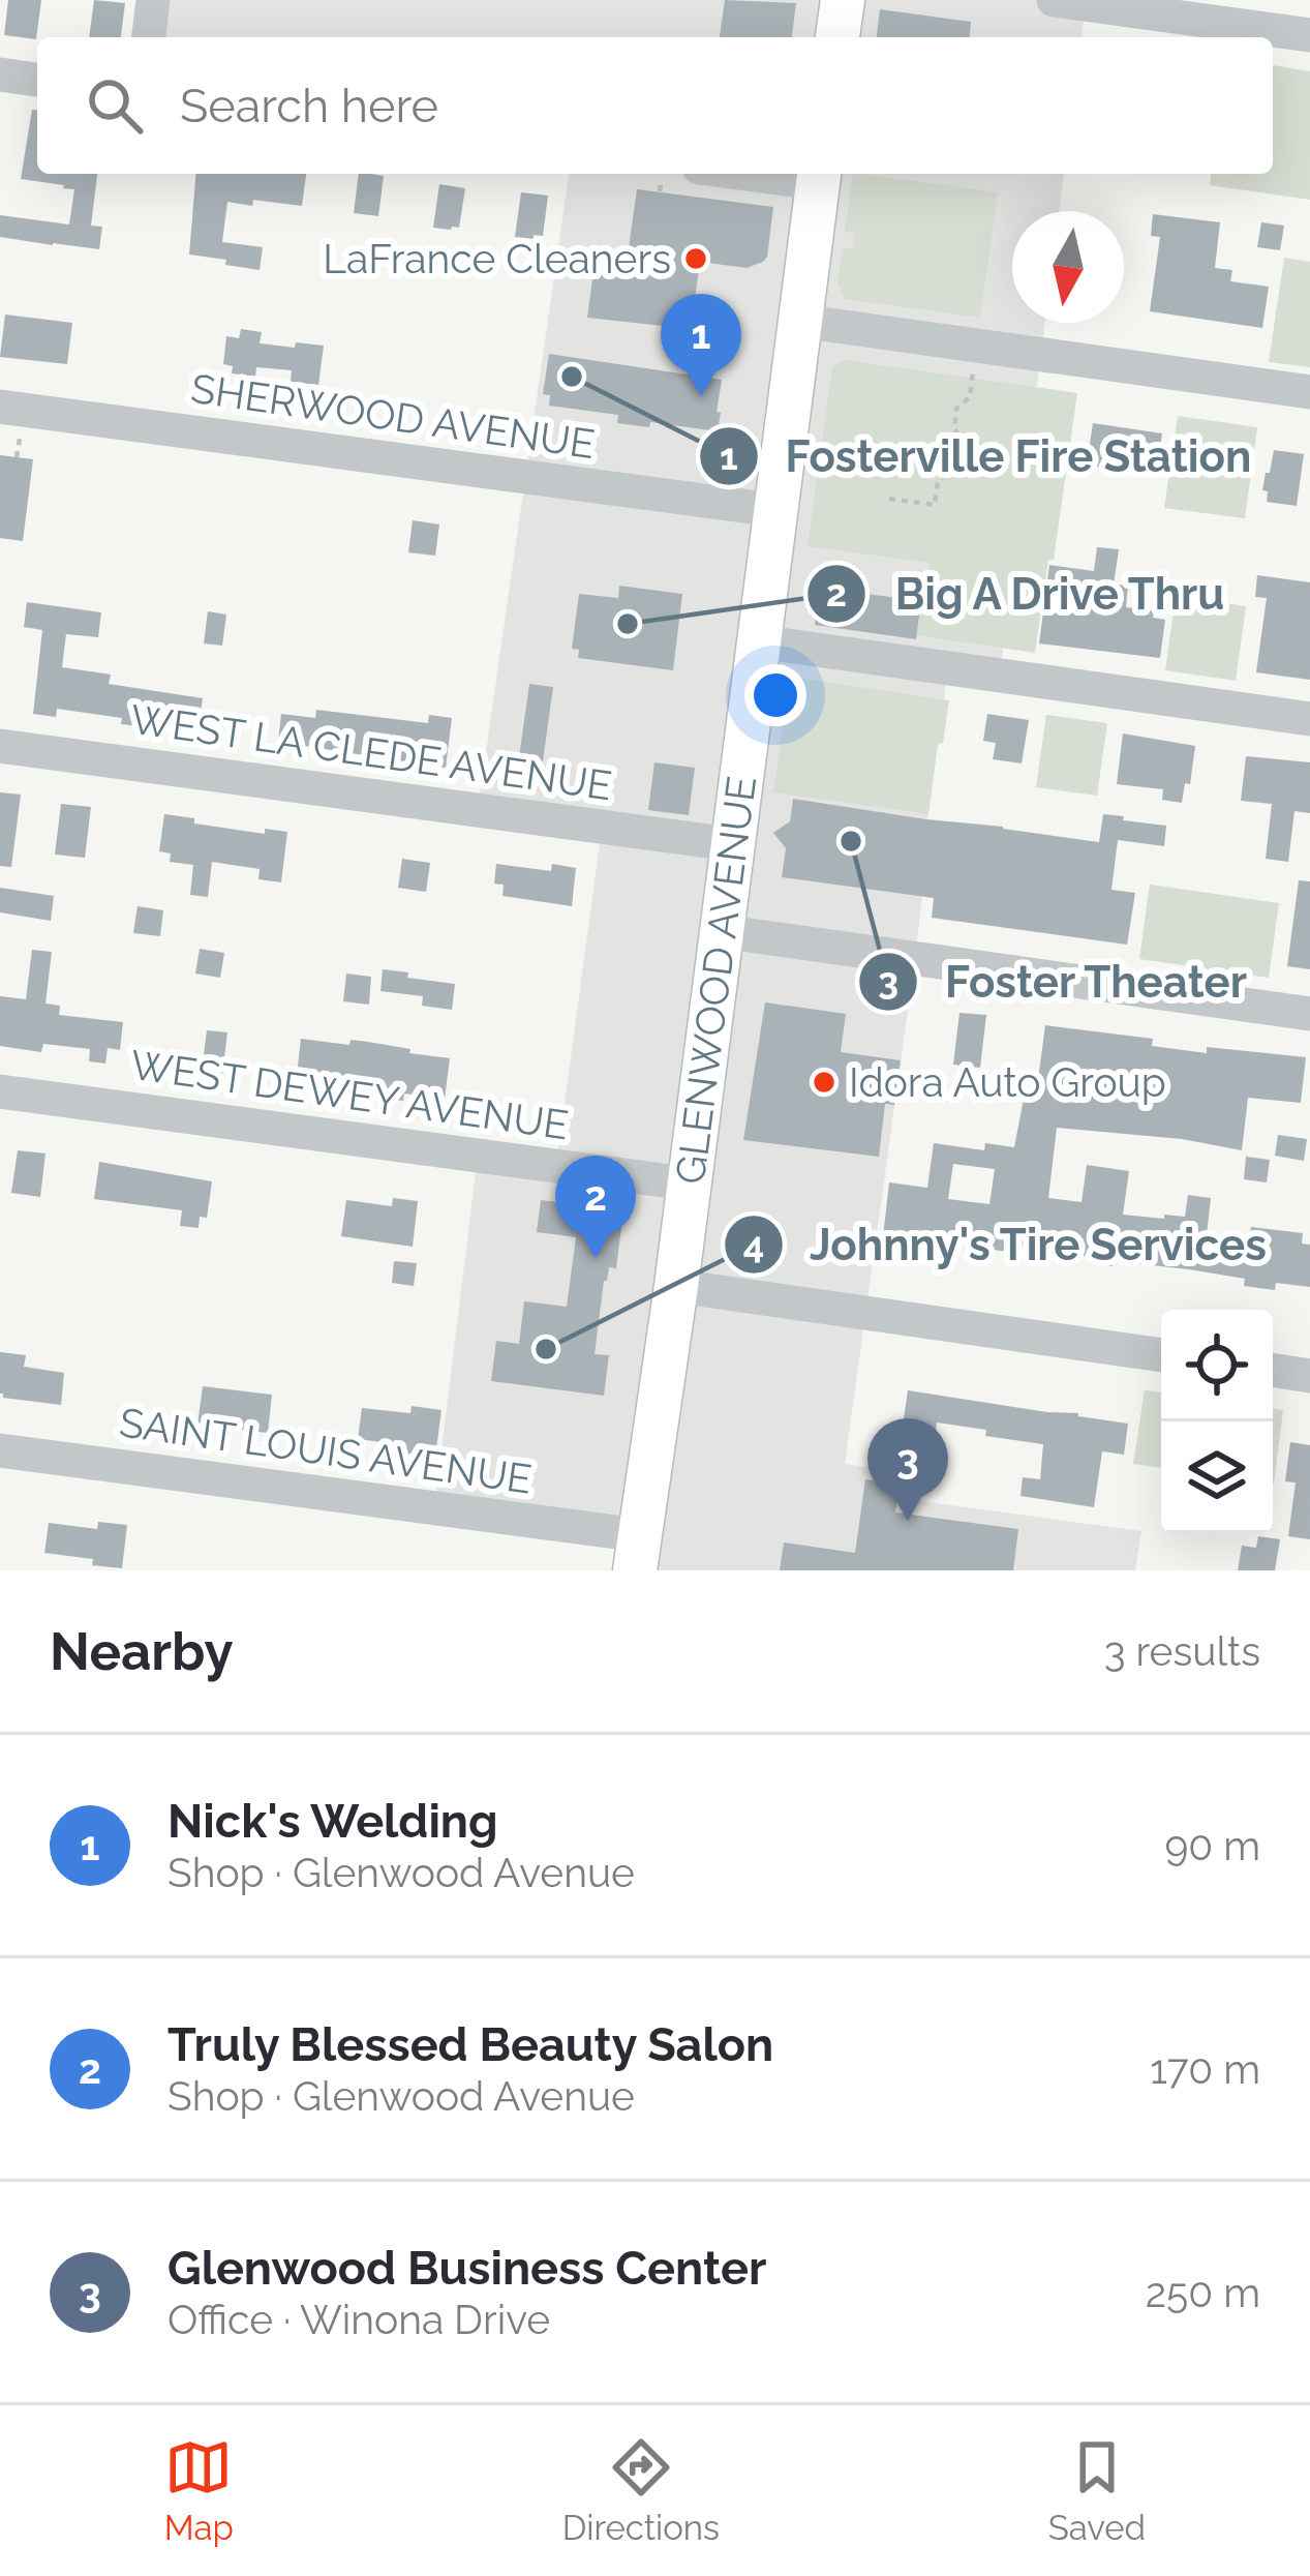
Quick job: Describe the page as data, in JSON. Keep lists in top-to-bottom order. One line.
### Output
{"streets":{"main road":["GLENWOOD AVENUE"],"street":["SHERWOOD AVENUE","WEST LA CLEDE AVENUE","WEST DEWEY AVENUE","SAINT LOUIS AVENUE"]},"crossings":[["SHERWOOD AVENUE","GLENWOOD AVENUE"],["WEST LA CLEDE AVENUE","GLENWOOD AVENUE"],["GLENWOOD AVENUE","WEST DEWEY AVENUE"],["GLENWOOD AVENUE","SAINT LOUIS AVENUE"]],"places":["LaFrance Cleaners","Fosterville Fire Station","Big A Drive Thru","Foster Theater","Idora Auto Group","Johnny's Tire Services"],"north":"bottom","page":{"search":"Search here","pins":["1","2","3"],"heading":["Nearby","3 results"],"list":[{"mark":"1","name":"Nick's Welding","note":"Shop · Glenwood Avenue","value":"90 m"},{"mark":"2","name":"Truly Blessed Beauty Salon","note":"Shop · Glenwood Avenue","value":"170 m"},{"mark":"3","name":"Glenwood Business Center","note":"Office · Winona Drive","value":"250 m"}],"nav":["Map","Directions","Saved"]}}
